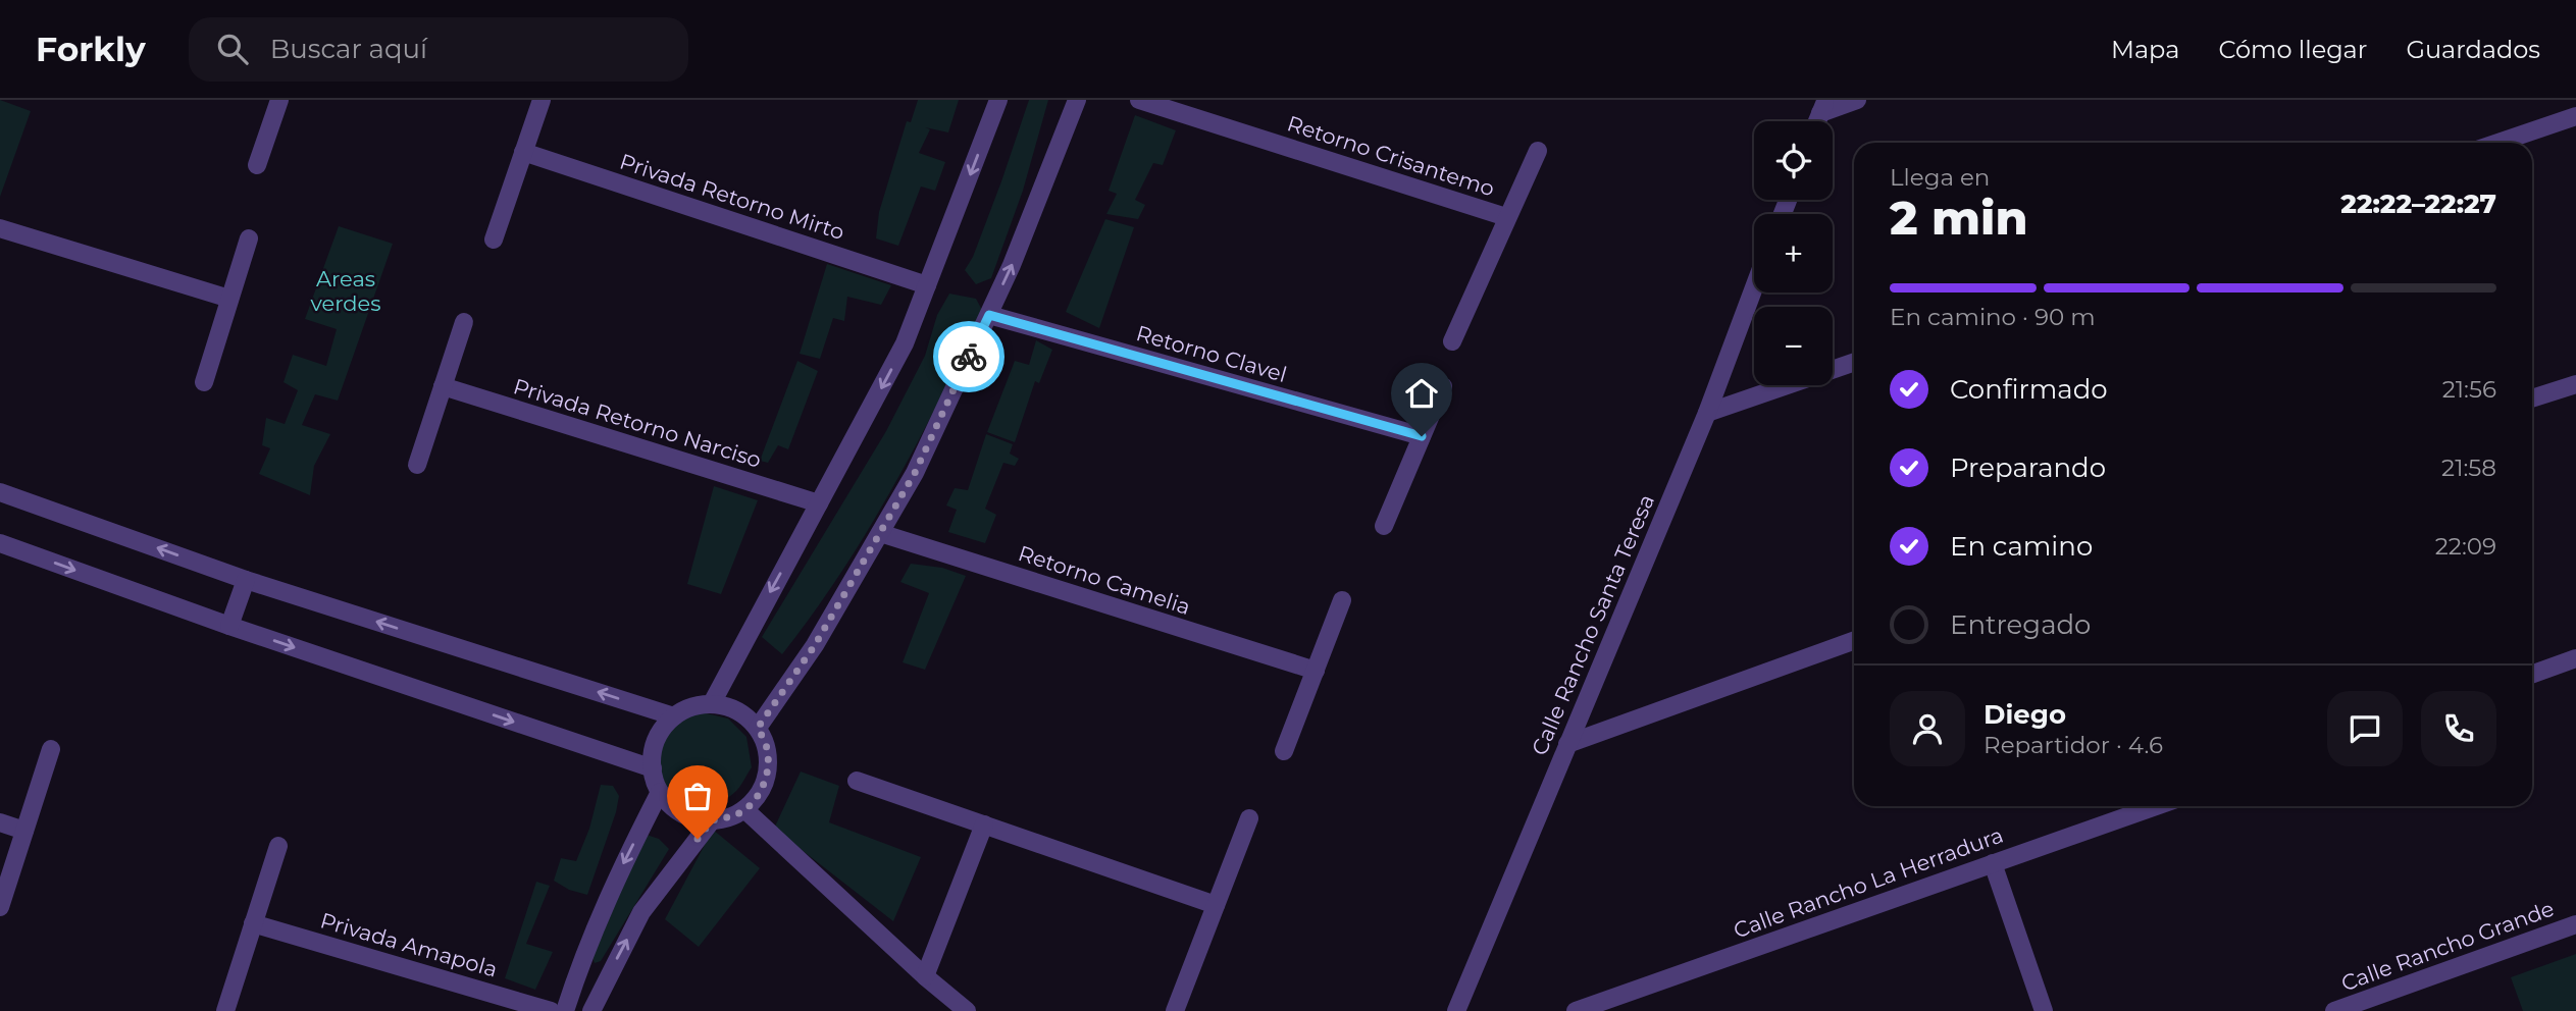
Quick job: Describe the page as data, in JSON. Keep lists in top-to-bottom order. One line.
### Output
{"streets":{"street":["Retorno Crisantemo","Privada Retorno Mirto","Retorno Clavel","Privada Retorno Narciso","Retorno Camelia","Calle Rancho Santa Teresa","Calle Rancho La Herradura","Privada Amapola","Calle Rancho Grande"]},"parks":["Areas verdes"],"page":{"header":"Forkly","search":"Buscar aquí","nav":["Mapa","Cómo llegar","Guardados"],"map_buttons":["+","−"],"heading":["2 min","Llega en","22:22–22:27"],"panel":["Diego","Repartidor · 4.6"],"bar":"En camino · 90 m","list":[["Confirmado","21:56"],["Preparando","21:58"],["En camino","22:09"],"Entregado"]}}
